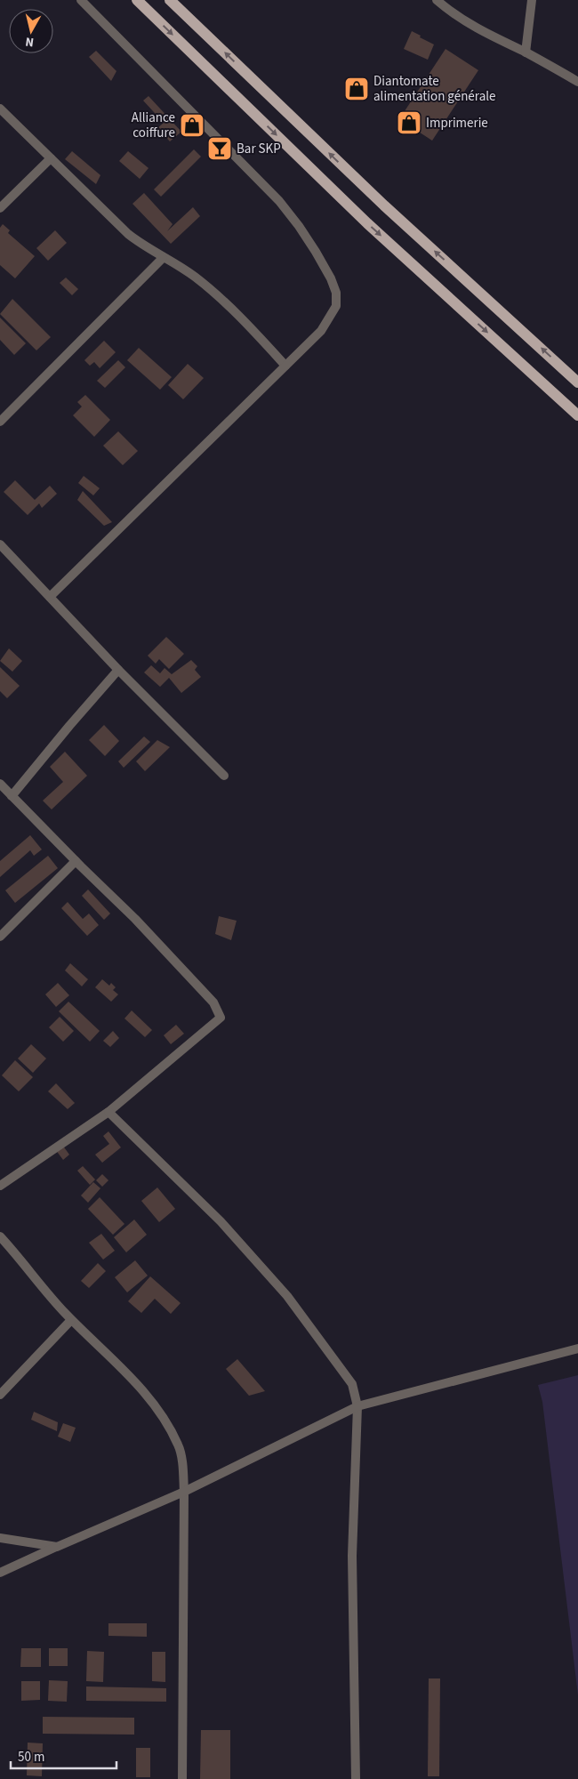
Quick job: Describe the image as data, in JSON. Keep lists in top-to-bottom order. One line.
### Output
{"places":{"shop":["Diantomate alimentation générale","Imprimerie","Alliance coiffure"],"bar":["Bar SKP"]},"scale_bar":"50 m","north":"bottom"}
